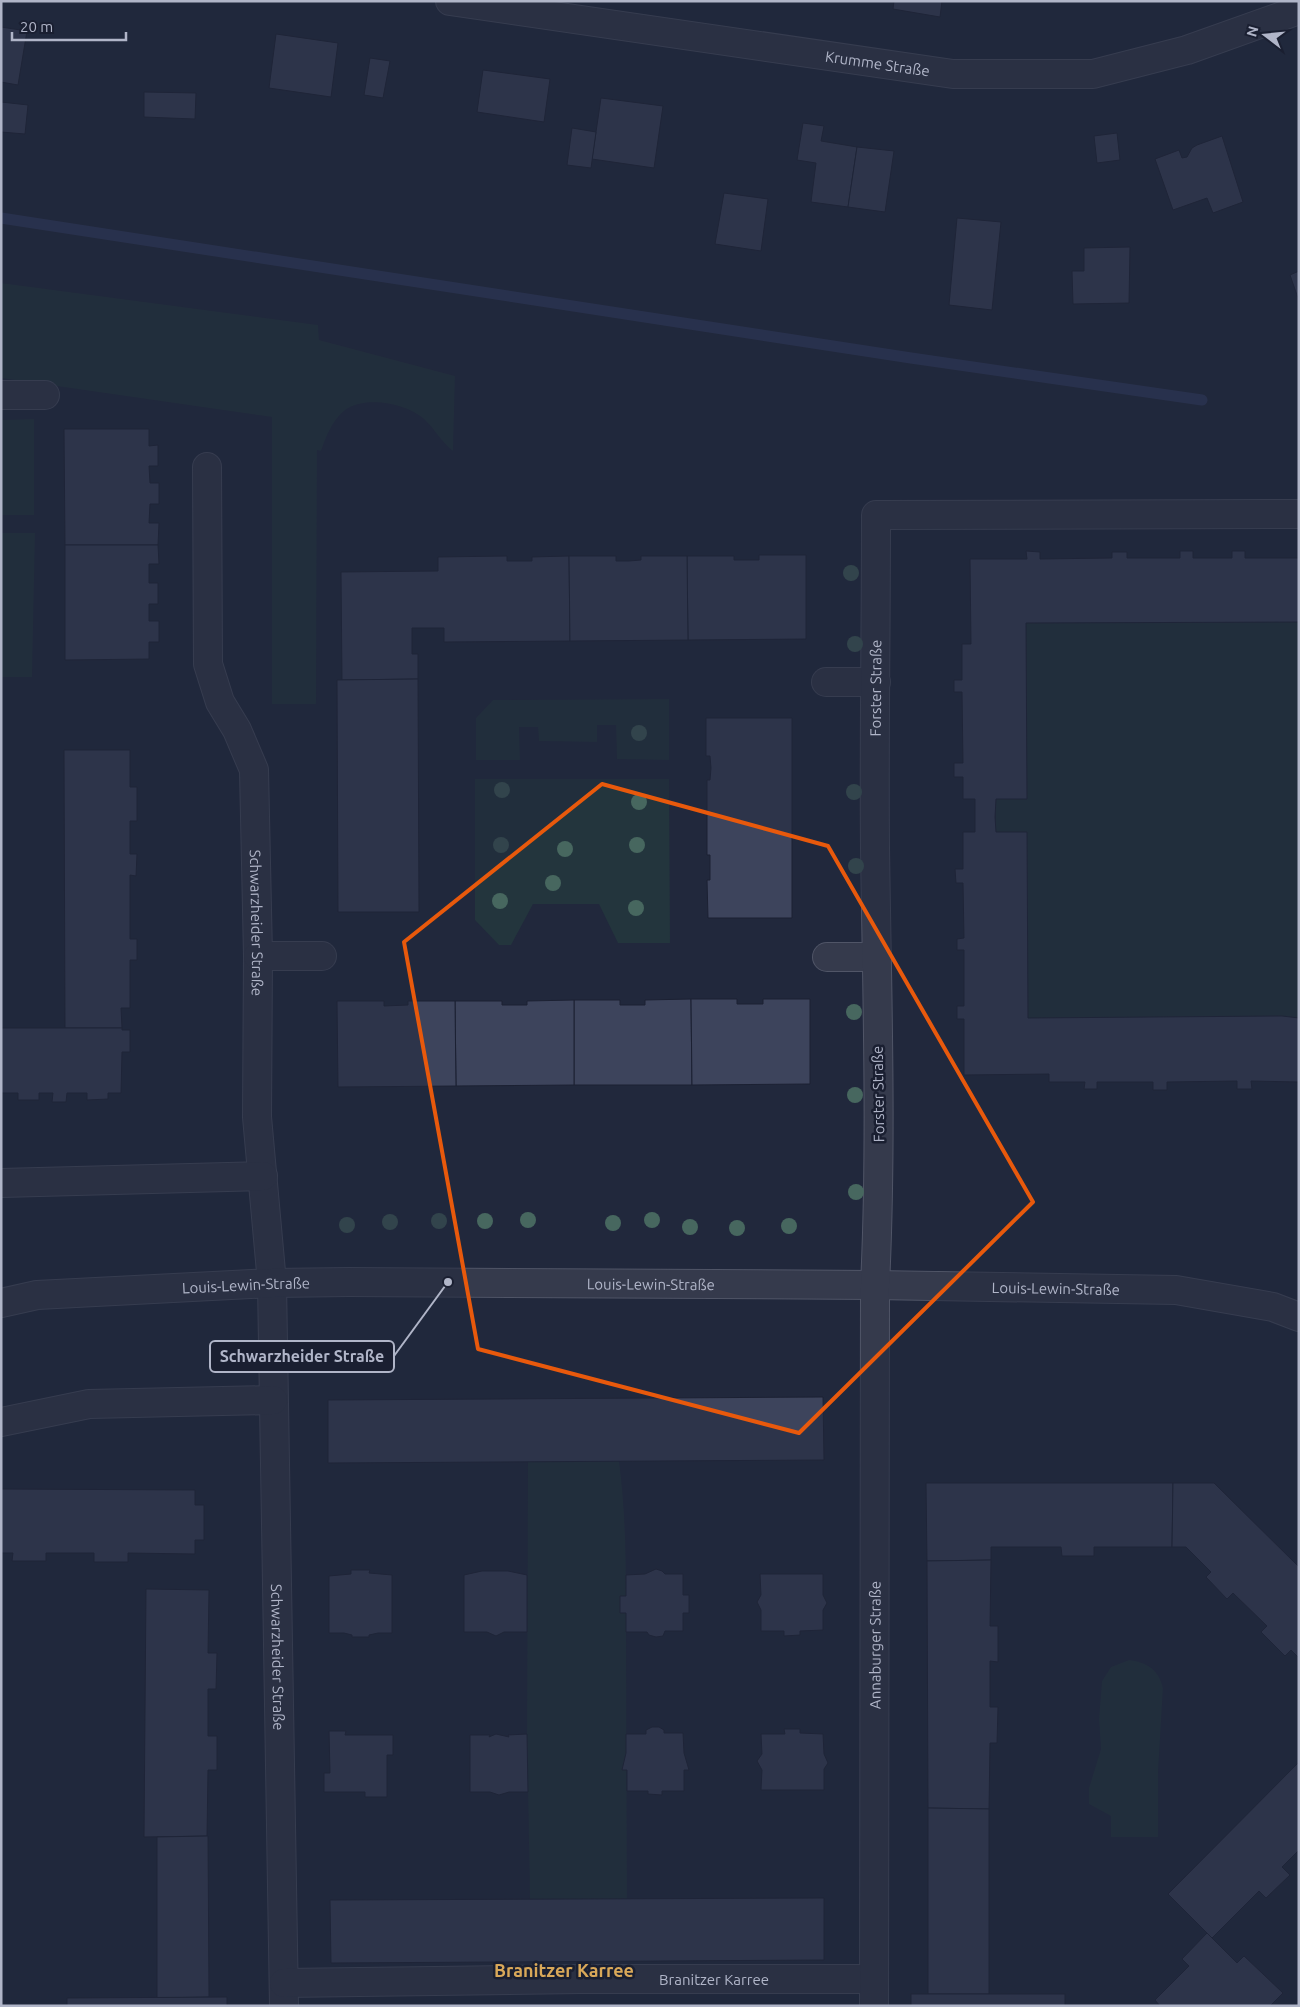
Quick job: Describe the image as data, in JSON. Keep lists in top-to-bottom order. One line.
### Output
{"streets":{"street":["Krumme Straße","Forster Straße","Schwarzheider Straße","Louis-Lewin-Straße","Annaburger Straße","Branitzer Karree"]},"crossings":[["Forster Straße","Louis-Lewin-Straße"],["Forster Straße","Annaburger Straße"],["Schwarzheider Straße","Louis-Lewin-Straße"],["Schwarzheider Straße","Branitzer Karree"],["Louis-Lewin-Straße","Annaburger Straße"],["Annaburger Straße","Branitzer Karree"]],"districts":["Branitzer Karree"],"places":["Schwarzheider Straße"],"scale_bar":"20 m","north":"left"}
